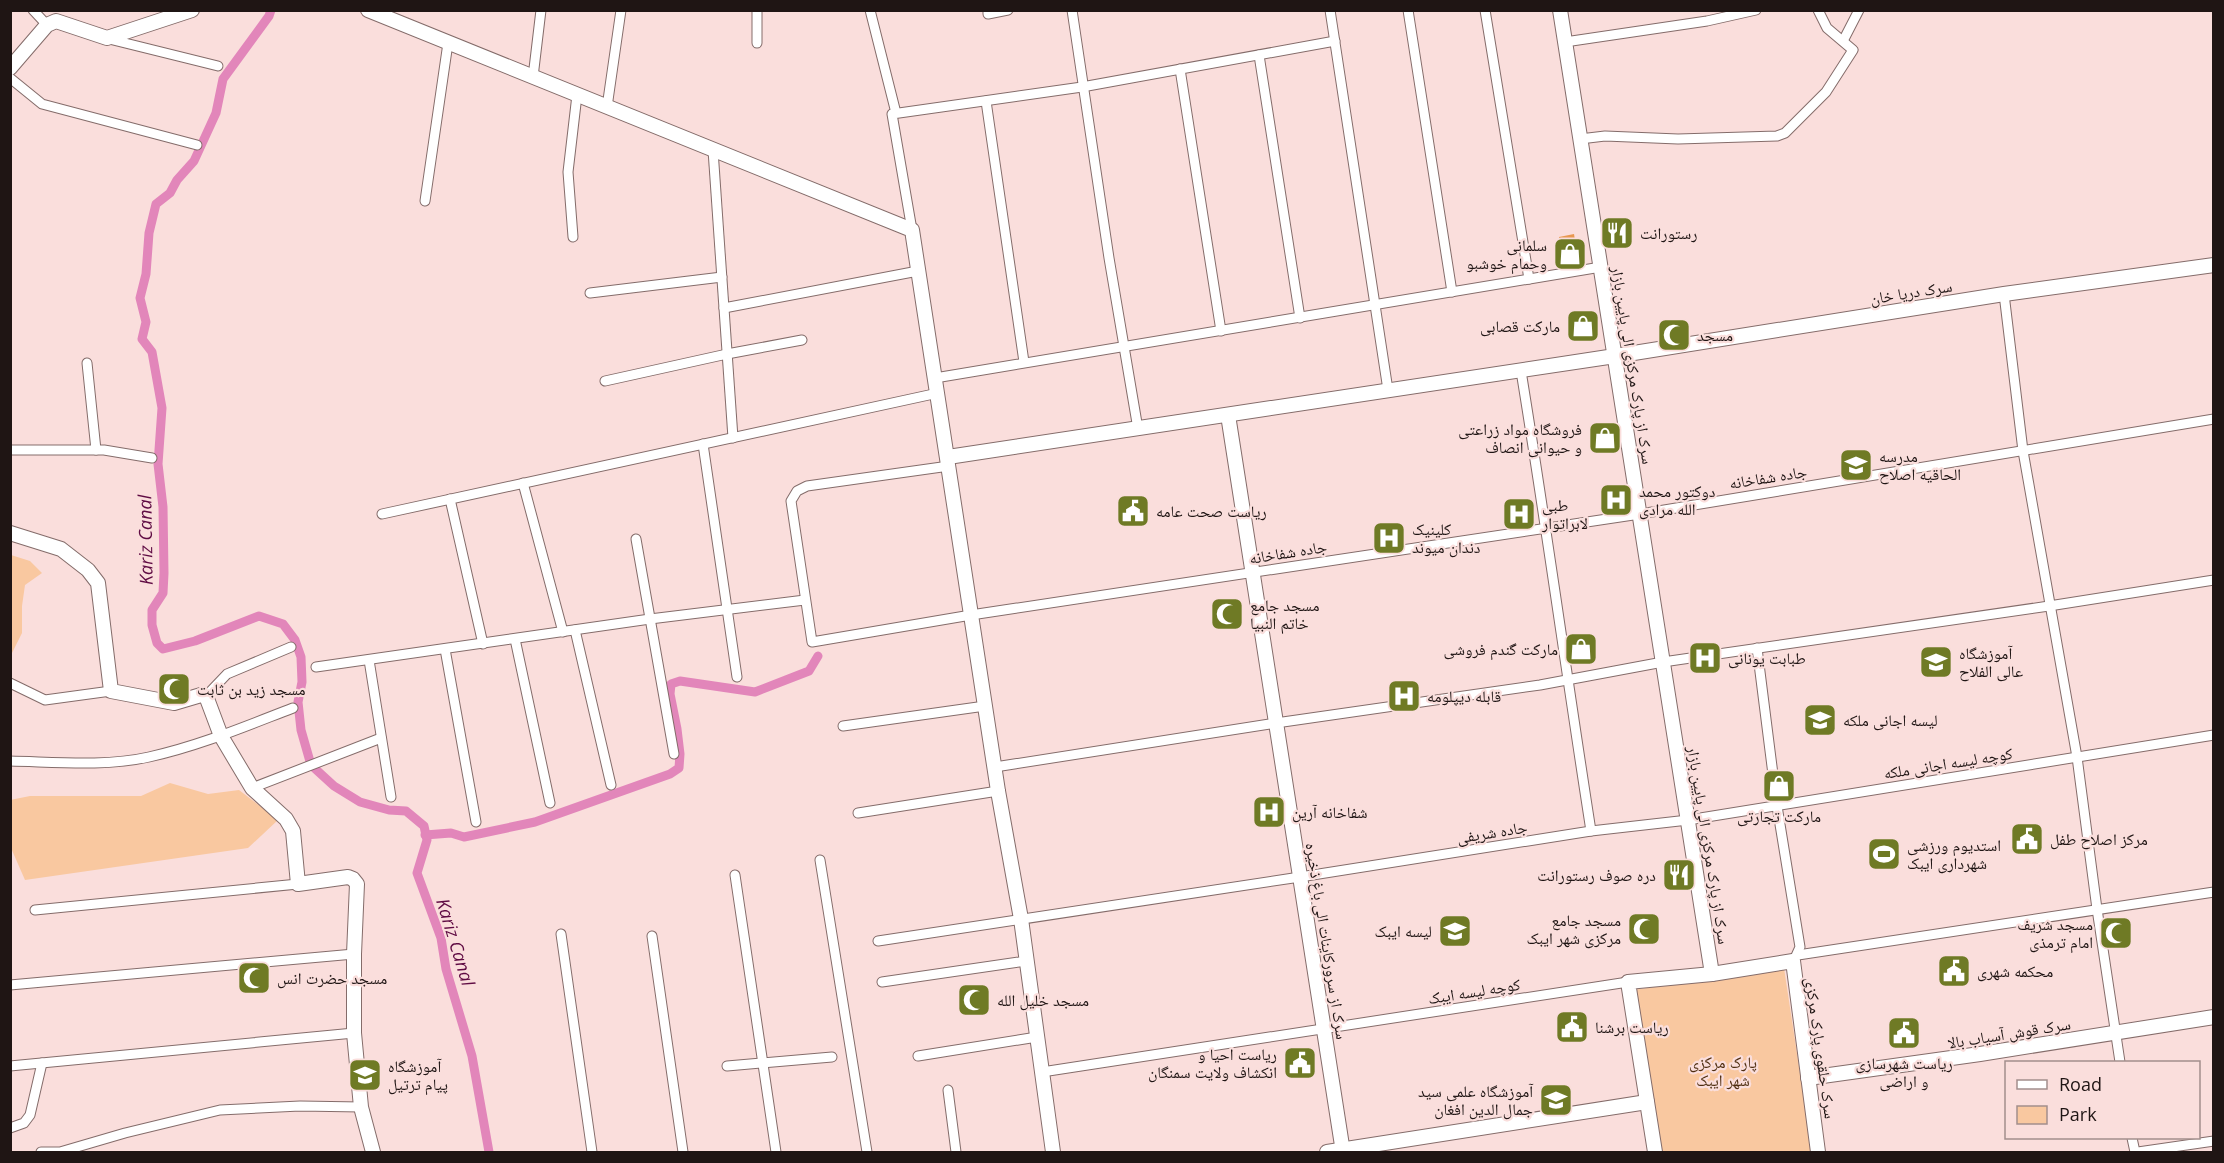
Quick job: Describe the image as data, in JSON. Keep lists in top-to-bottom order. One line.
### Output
{"streets":{"street":["سرک دریا خان","سرک از پارک مرکزی الی پایین بازار","جاده شفاخانه","کوچه لیسه اجانی ملکه","جاده شریفی","سرک از سرورکاینات الی باغ ذخیره","کوچه لیسه ایبک","سرک قوش آسیاب بالا","سرک حلقوی پارک مرکزی"]},"crossings":[["سرک دریا خان","سرک از پارک مرکزی الی پایین بازار"],["سرک دریا خان","سرک از سرورکاینات الی باغ ذخیره"],["سرک از پارک مرکزی الی پایین بازار","جاده شفاخانه"],["سرک از پارک مرکزی الی پایین بازار","کوچه لیسه اجانی ملکه"],["سرک از پارک مرکزی الی پایین بازار","جاده شریفی"],["سرک از پارک مرکزی الی پایین بازار","سرک حلقوی پارک مرکزی"],["جاده شفاخانه","سرک از سرورکاینات الی باغ ذخیره"],["کوچه لیسه اجانی ملکه","جاده شریفی"],["جاده شریفی","سرک از سرورکاینات الی باغ ذخیره"],["سرک از سرورکاینات الی باغ ذخیره","کوچه لیسه ایبک"],["کوچه لیسه ایبک","سرک حلقوی پارک مرکزی"],["سرک قوش آسیاب بالا","سرک حلقوی پارک مرکزی"]],"water":["Kariz Canal"],"parks":["پارک مرکزی شهر ایبک"],"places":{"restaurant":["رستورانت","دره صوف رستورانت"],"shop":["سلمانی وحمام خوشبو","مارکت قصابی","فروشگاه مواد زراعتی و حیوانی انصاف","مارکت گندم فروشی","مارکت تجارتی"],"mosque":["مسجد","مسجد جامع خاتم النبیا","مسجد زید بن ثابت","مسجد جامع مرکزی شهر ایبک","مسجد شریف امام ترمذی","مسجد حضرت انس","مسجد خلیل الله"],"school or university":["مدرسه الحاقیه اصلاح","آموزشگاه عالی الفلاح","لیسه اجانی ملکه","لیسه ایبک","آموزشگاه پیام ترتیل","آموزشگاه علمی سید جمال الدین افغان"],"hospital":["دوکتور محمد الله مرادی","طبی لابراتوار","کلینیک دندان میوند","طبابت یونانی","قابله دیپلومه","شفاخانه آرین"],"public building":["ریاست صحت عامه","مرکز اصلاح طفل","محکمه شهری","ریاست برشنا","ریاست شهرسازی و اراضی","ریاست احیا و انکشاف ولایت سمنگان"],"sports":["استدیوم ورزشی شهرداری ایبک"]},"legend":["Road","Park"]}
